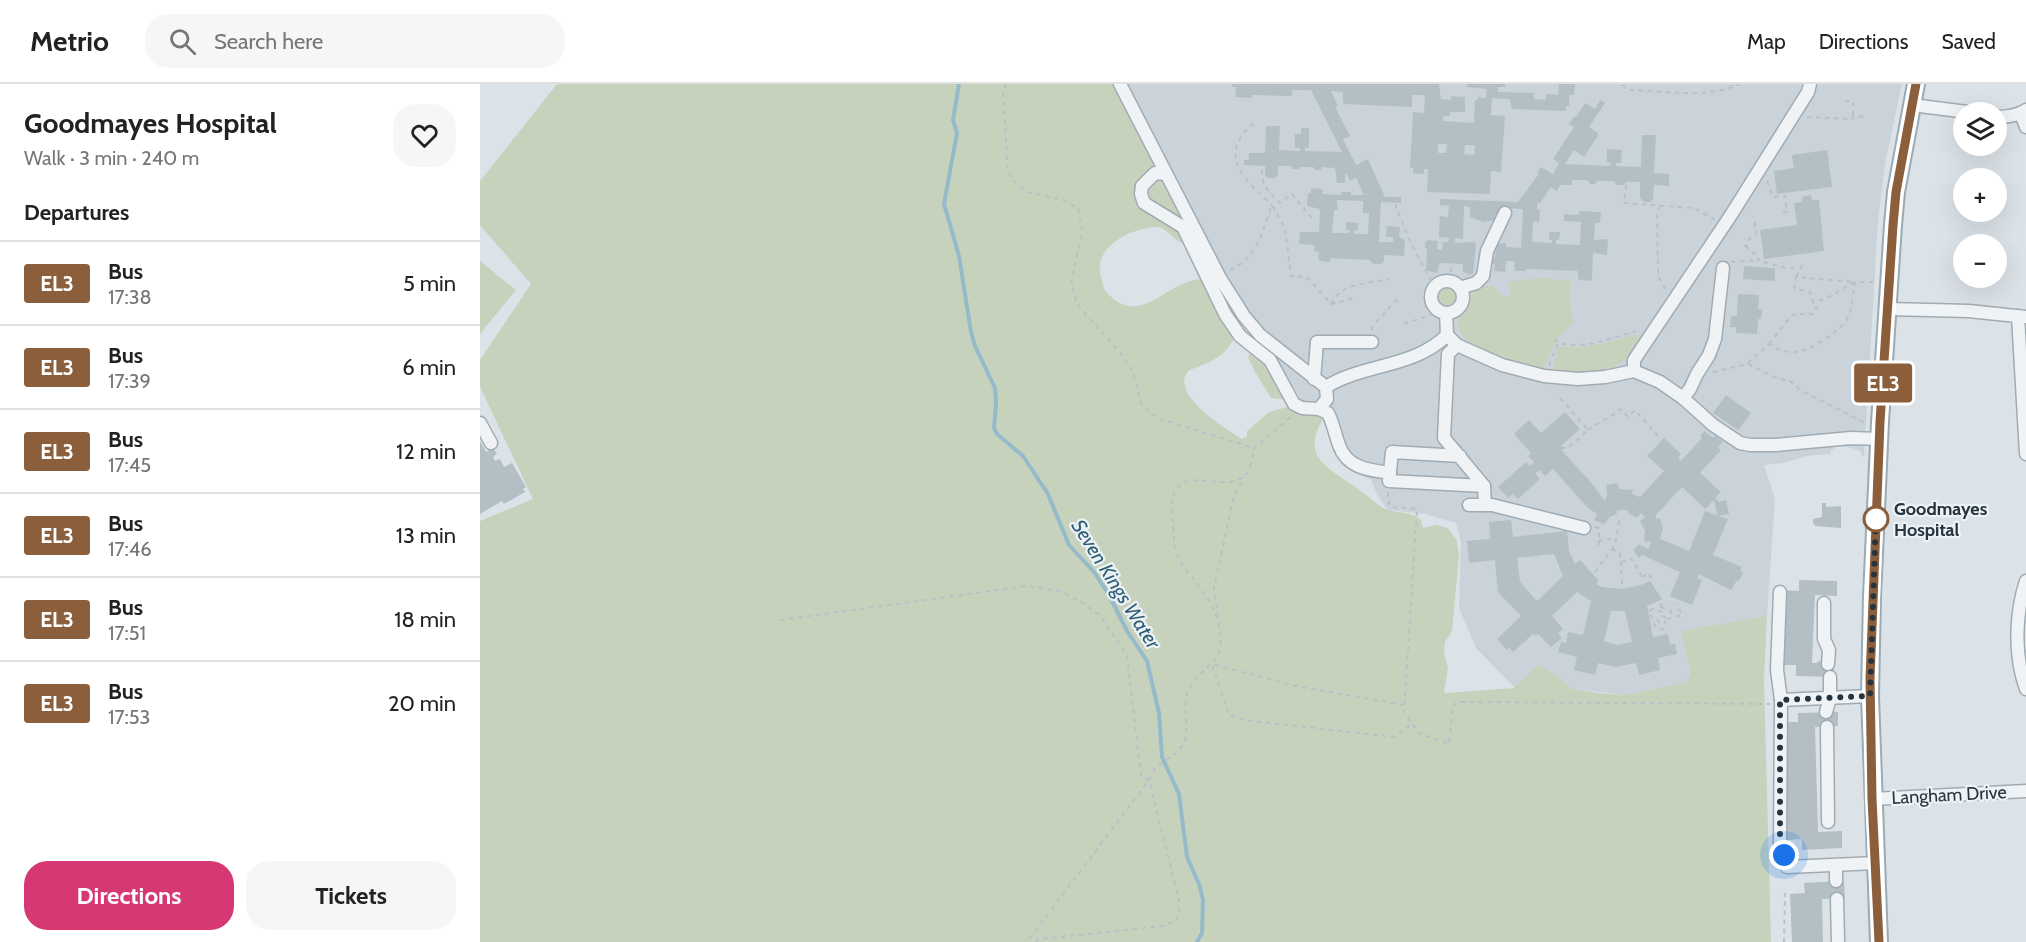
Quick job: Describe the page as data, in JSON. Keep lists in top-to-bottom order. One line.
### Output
{"streets":{"street":["Langham Drive"]},"water":["Seven Kings Water"],"places":["Goodmayes Hospital"],"lines":["bus line EL3"],"page":{"header":"Metrio","search":"Search here","nav":["Map","Directions","Saved"],"heading":[["Goodmayes Hospital","Walk · 3 min · 240 m"],"Departures"],"on_map":"EL3","map_buttons":["+","−"],"list":[{"mark":"EL3","name":"Bus","note":"17:38","value":"5 min"},{"mark":"EL3","name":"Bus","note":"17:39","value":"6 min"},{"mark":"EL3","name":"Bus","note":"17:45","value":"12 min"},{"mark":"EL3","name":"Bus","note":"17:46","value":"13 min"},{"mark":"EL3","name":"Bus","note":"17:51","value":"18 min"},{"mark":"EL3","name":"Bus","note":"17:53","value":"20 min"}],"buttons":["Directions","Tickets"]}}
